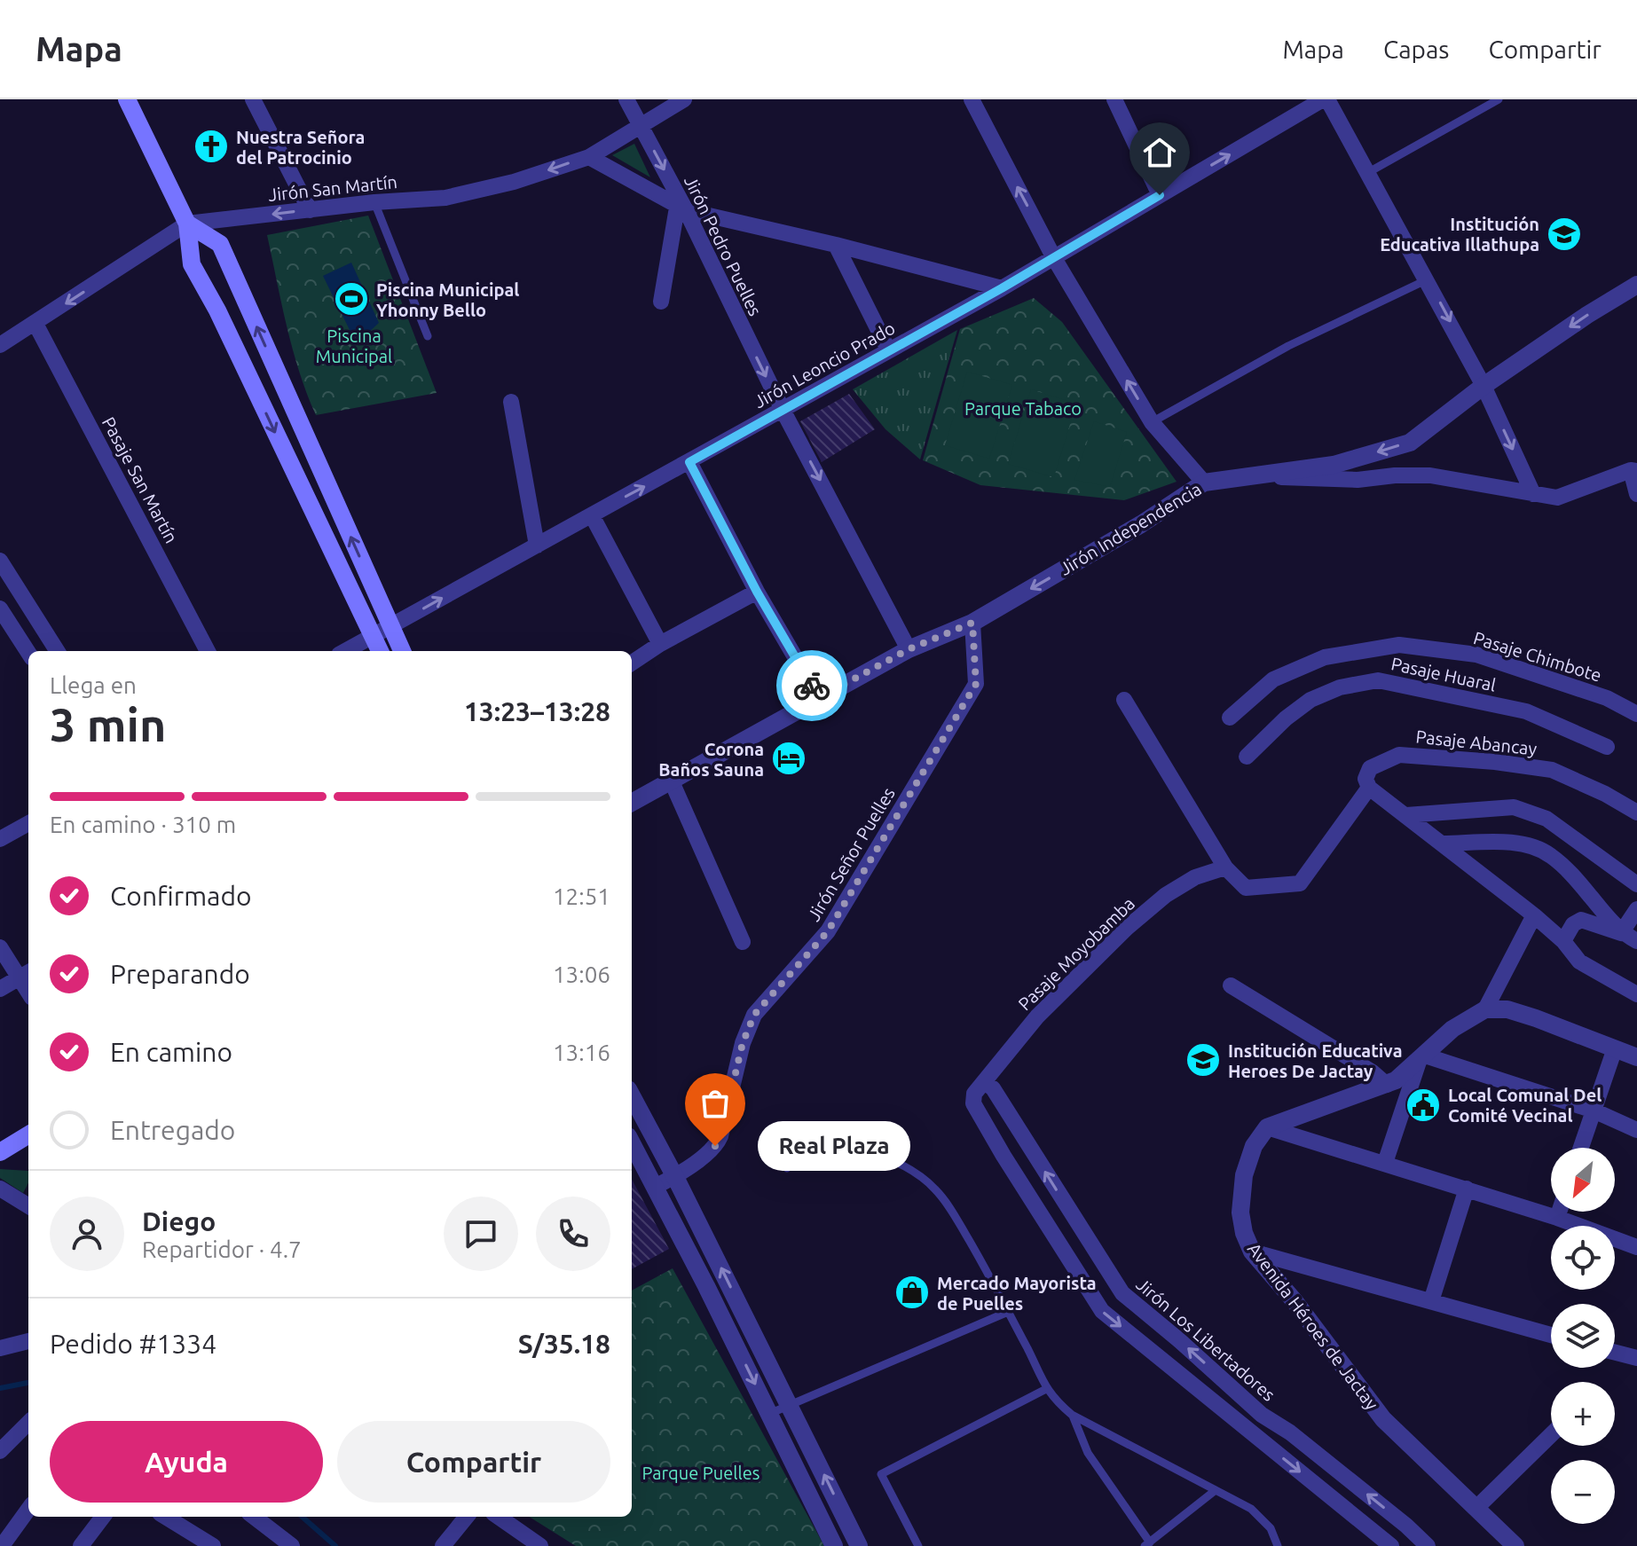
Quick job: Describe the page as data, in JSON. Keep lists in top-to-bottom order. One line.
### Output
{"streets":{"street":["Jirón San Martín","Jirón Pedro Puelles","Jirón Leoncio Prado","Pasaje San Martín","Jirón Independencia","Pasaje Chimbote","Pasaje Huaral","Pasaje Abancay","Jirón Señor Puelles","Pasaje Moyobamba","Avenida Héroes de Jactay","Jirón Los Libertadores"]},"crossings":[["Jirón San Martín","Jirón Pedro Puelles"],["Jirón San Martín","Pasaje San Martín"],["Jirón Pedro Puelles","Jirón Leoncio Prado"],["Jirón Pedro Puelles","Jirón Independencia"],["Jirón Independencia","Jirón Señor Puelles"],["Pasaje Abancay","Pasaje Moyobamba"],["Pasaje Moyobamba","Jirón Los Libertadores"]],"one_way":["Jirón San Martín","Jirón Leoncio Prado","Jirón Independencia"],"parks":["Piscina Municipal","Parque Tabaco","Parque Puelles"],"places":{"church":["Nuestra Señora del Patrocinio"],"school or university":["Institución Educativa Illathupa","Institución Educativa Heroes De Jactay"],"sports":["Piscina Municipal Yhonny Bello"],"hotel":["Corona Baños Sauna"],"public building":["Local Comunal Del Comité Vecinal"],"other":["Real Plaza"],"shop":["Mercado Mayorista de Puelles"]},"north":"bottom left","page":{"header":"Mapa","nav":["Mapa","Capas","Compartir"],"heading":["3 min","Llega en","13:23–13:28"],"panel":["Diego","Repartidor · 4.7","Pedido #1334","S/35.18"],"bar":"En camino · 310 m","list":[["Confirmado","12:51"],["Preparando","13:06"],["En camino","13:16"],"Entregado"],"bubble":"Real Plaza","map_buttons":["+","−"],"buttons":["Ayuda","Compartir"]}}
